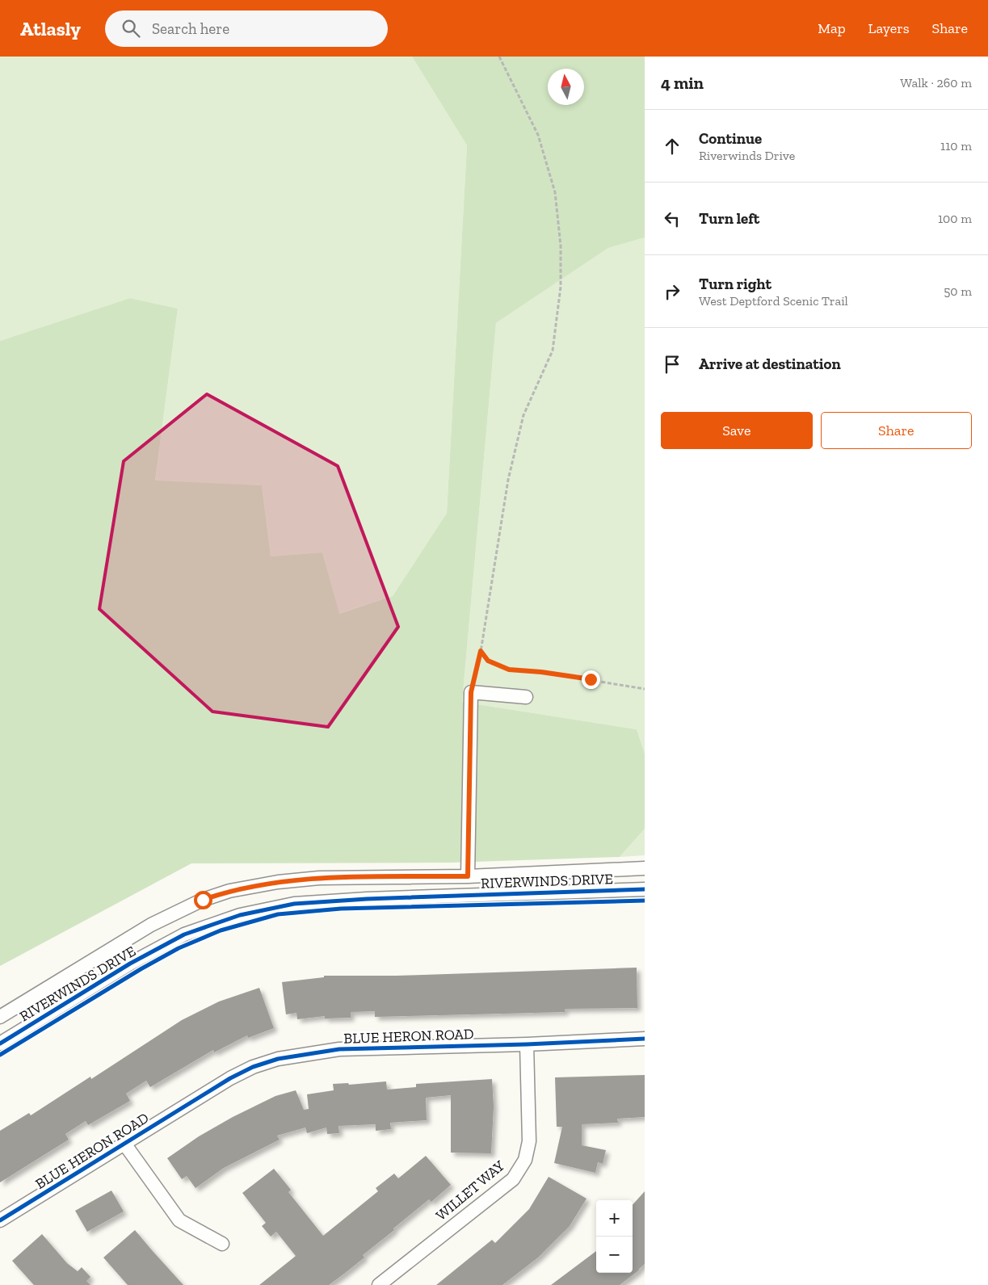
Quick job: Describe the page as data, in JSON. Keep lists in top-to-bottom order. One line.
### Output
{"streets":{"street":["RIVERWINDS DRIVE","BLUE HERON ROAD","WILLET WAY"]},"crossings":[["BLUE HERON ROAD","WILLET WAY"]],"north":"top","page":{"header":"Atlasly","search":"Search here","nav":["Map","Layers","Share"],"heading":["4 min","Walk · 260 m"],"list":[["Continue","Riverwinds Drive","110 m"],["Turn left","100 m"],["Turn right","West Deptford Scenic Trail","50 m"],"Arrive at destination"],"buttons":["Save","Share"],"map_buttons":["+","−"]}}
